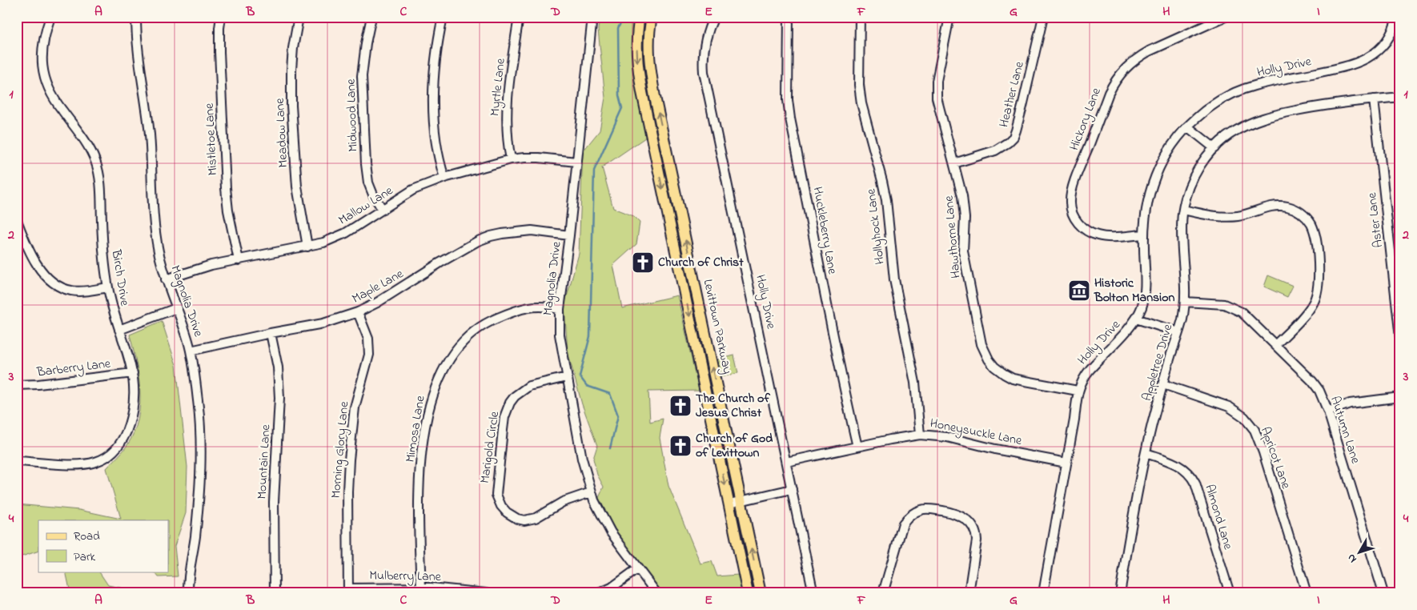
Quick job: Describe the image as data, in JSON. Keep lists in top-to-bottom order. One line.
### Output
{"streets":{"main road":["Levittown Parkway"],"street":["Holly Drive","Myrtle Lane","Heather Lane","Midwood Lane","Hickory Lane","Meadow Lane","Mistletoe Lane","Mallow Lane","Aster Lane","Hollyhock Lane","Huckleberry Lane","Hawthorne Lane","Birch Drive","Magnolia Drive","Maple Lane","Appletree Drive","Barberry Lane","Mimosa Lane","Autumn Lane","Honeysuckle Lane","Marigold Circle","Morning Glory Lane","Apricot Lane","Mountain Lane","Almond Lane","Mulberry Lane"]},"crossings":[["Holly Drive","Hickory Lane"],["Holly Drive","Hawthorne Lane"],["Holly Drive","Honeysuckle Lane"],["Myrtle Lane","Mallow Lane"],["Heather Lane","Hawthorne Lane"],["Midwood Lane","Mallow Lane"],["Meadow Lane","Mallow Lane"],["Mistletoe Lane","Mallow Lane"],["Mallow Lane","Magnolia Drive"],["Aster Lane","Appletree Drive"],["Hollyhock Lane","Honeysuckle Lane"],["Huckleberry Lane","Honeysuckle Lane"],["Birch Drive","Barberry Lane"],["Magnolia Drive","Maple Lane"],["Magnolia Drive","Mimosa Lane"],["Magnolia Drive","Marigold Circle"],["Maple Lane","Morning Glory Lane"],["Maple Lane","Mountain Lane"],["Appletree Drive","Autumn Lane"],["Appletree Drive","Apricot Lane"],["Appletree Drive","Almond Lane"],["Mimosa Lane","Mulberry Lane"],["Morning Glory Lane","Mulberry Lane"]],"places":{"church":["Church of Christ","The Church of Jesus Christ","Church of God of Levittown"],"museum":["Historic Bolton Mansion"]},"legend":["Road","Park"],"north":"bottom left","grid":{"columns":["A","B","C","D","E","F","G","H","I"],"rows":["1","2","3","4"]}}
